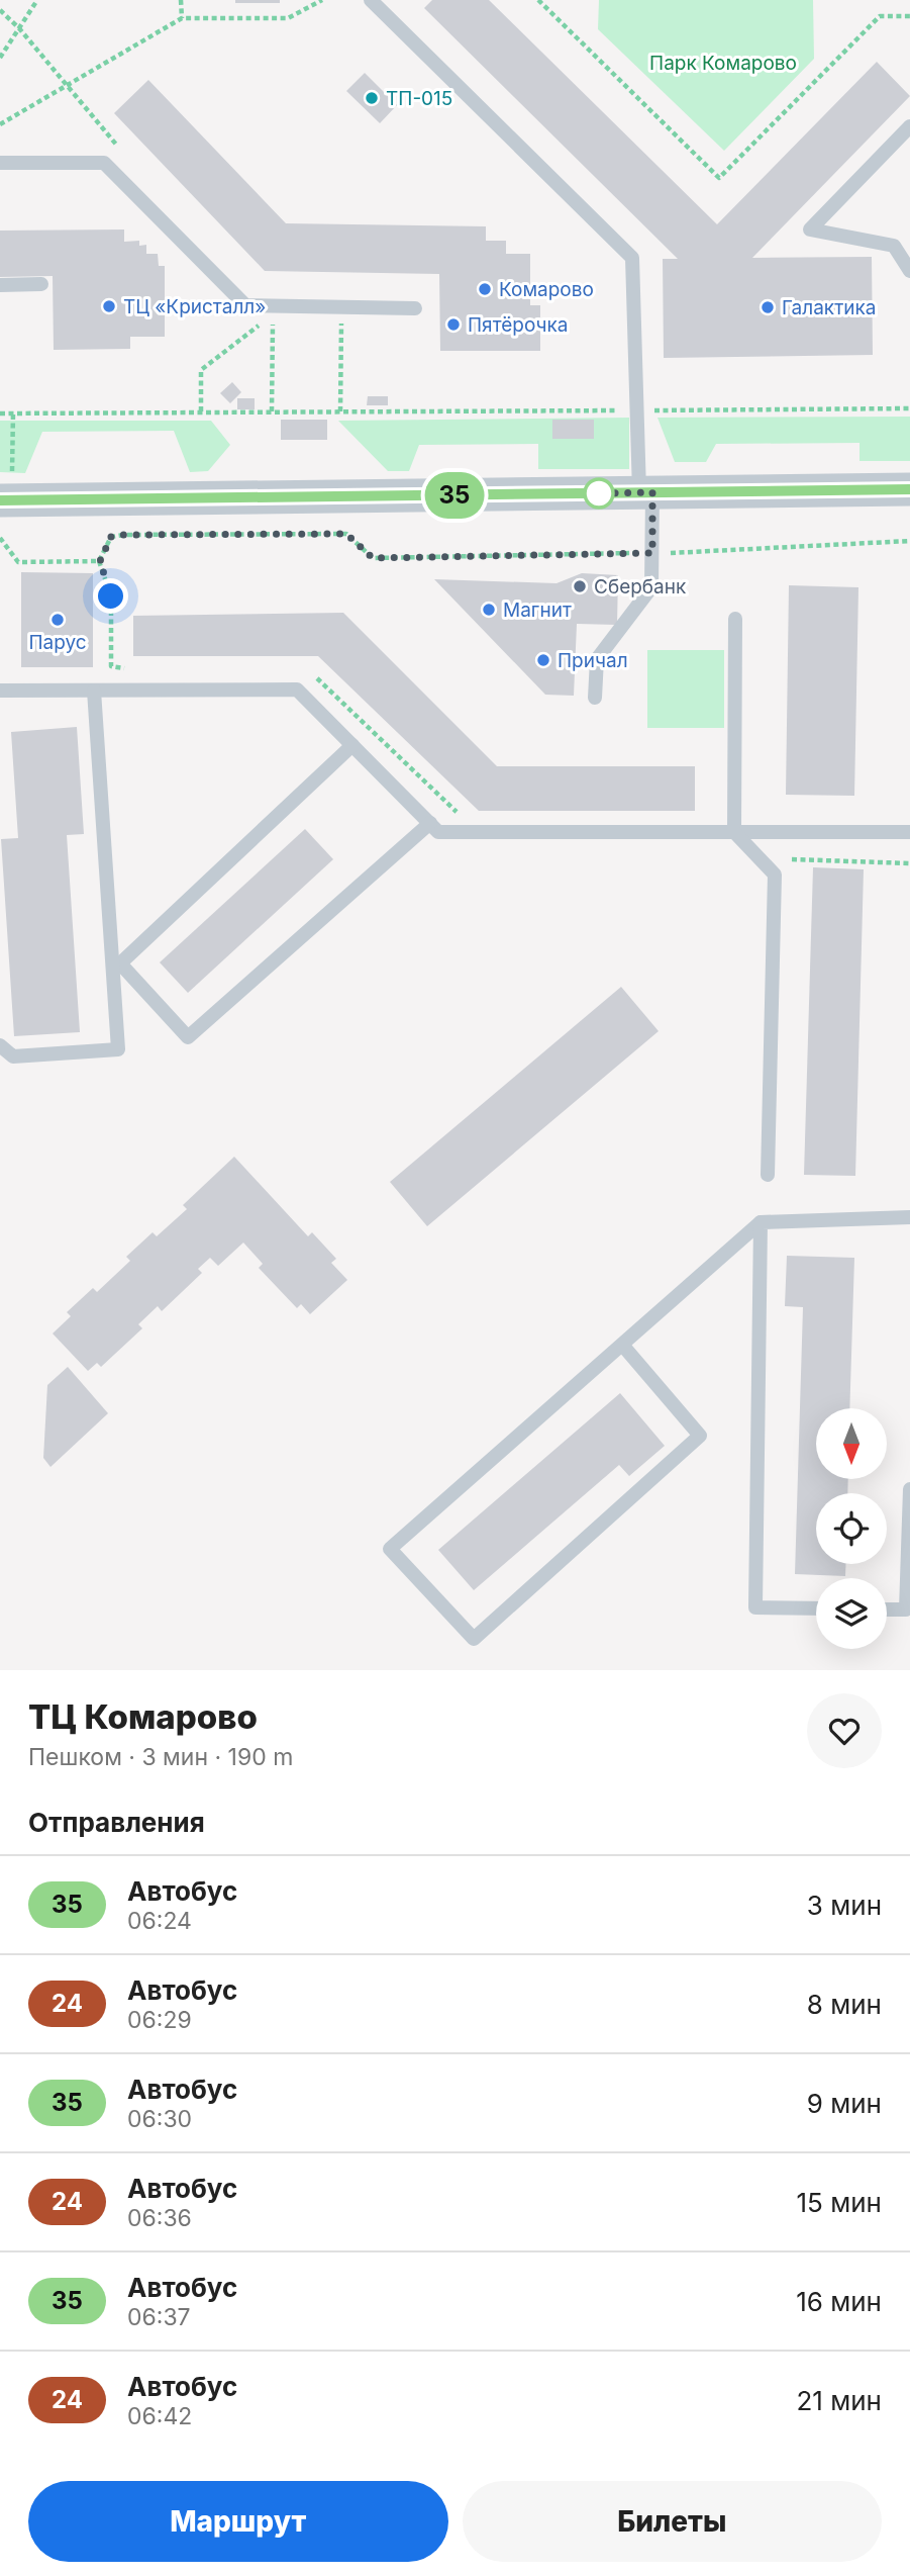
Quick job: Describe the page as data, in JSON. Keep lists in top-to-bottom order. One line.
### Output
{"parks":["Парк Комарово"],"places":["ТП-015","Комарово","ТЦ «Кристалл»","Галактика","Пятёрочка","Сбербанк","Магнит","Парус","Причал"],"lines":["bus line 35"],"north":"bottom","page":{"on_map":"35","heading":[["ТЦ Комарово","Пешком · 3 мин · 190 m"],"Отправления"],"list":[{"mark":"35","name":"Автобус","note":"06:24","value":"3 мин"},{"mark":"24","name":"Автобус","note":"06:29","value":"8 мин"},{"mark":"35","name":"Автобус","note":"06:30","value":"9 мин"},{"mark":"24","name":"Автобус","note":"06:36","value":"15 мин"},{"mark":"35","name":"Автобус","note":"06:37","value":"16 мин"},{"mark":"24","name":"Автобус","note":"06:42","value":"21 мин"}],"buttons":["Маршрут","Билеты"]}}
